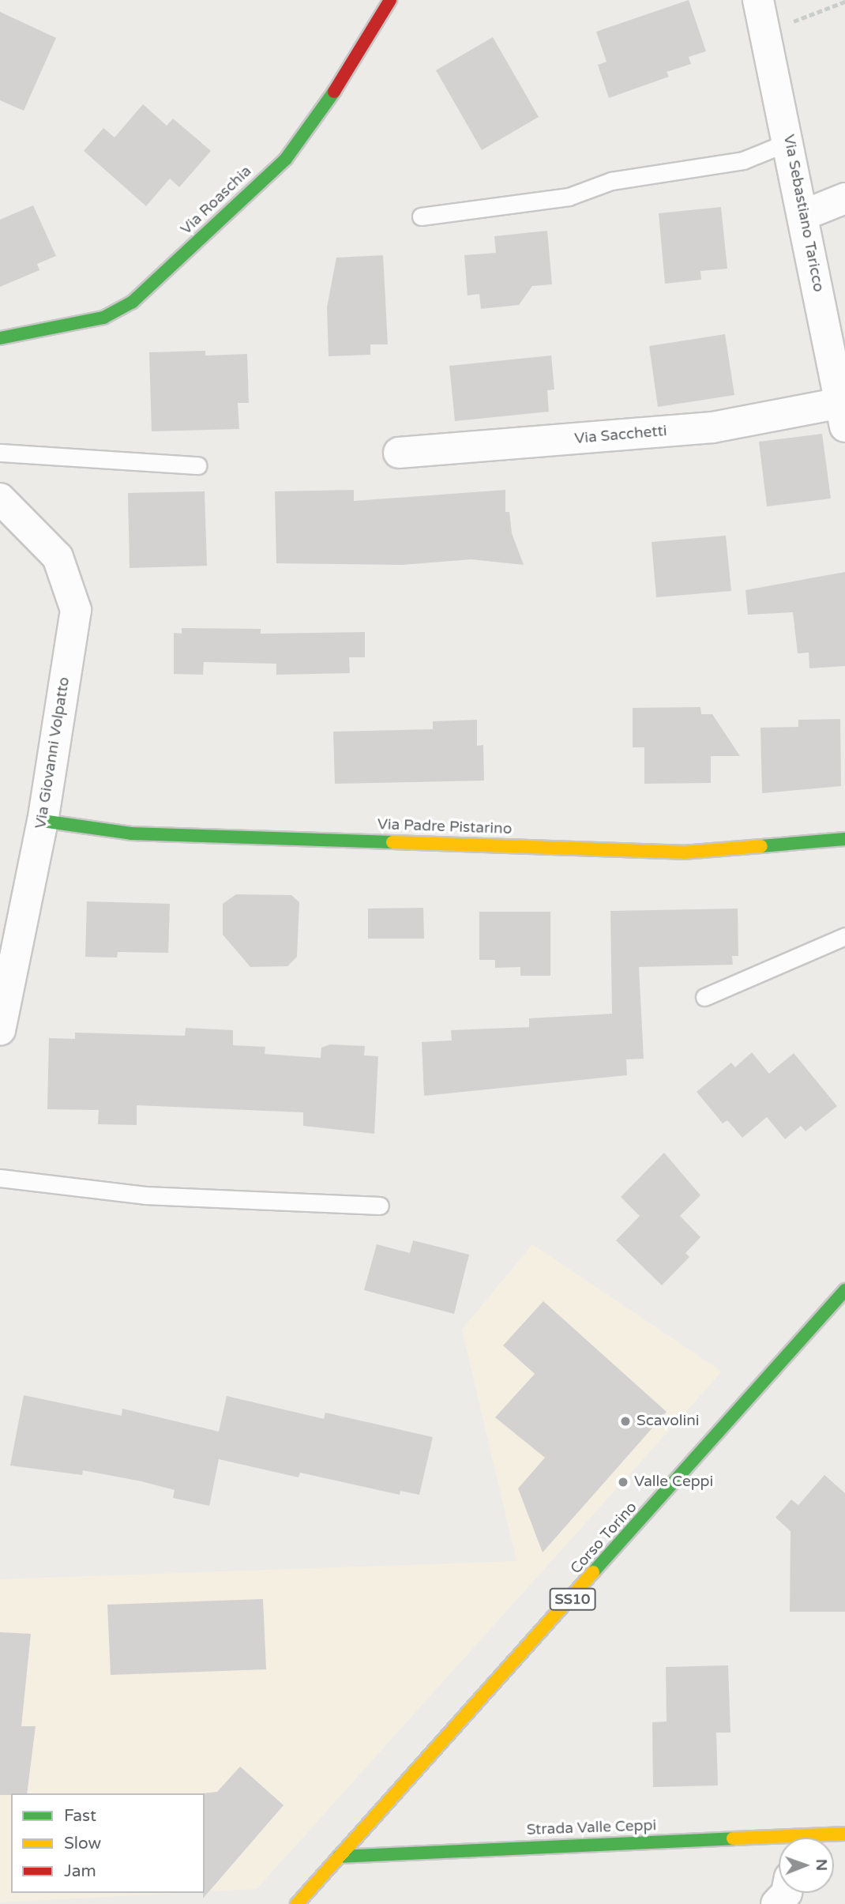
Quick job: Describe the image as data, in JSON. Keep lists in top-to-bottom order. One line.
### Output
{"streets":{"street":["Via Roaschia","Via Sebastiano Taricco","Via Sacchetti","Via Giovanni Volpatto","Via Padre Pistarino","Corso Torino","SS10","Strada Valle Ceppi"]},"crossings":[["Via Sebastiano Taricco","Via Sacchetti"],["Via Giovanni Volpatto","Via Padre Pistarino"],["Corso Torino","Strada Valle Ceppi"]],"places":["Scavolini","Valle Ceppi"],"legend":["Fast","Slow","Jam"],"north":"right"}
